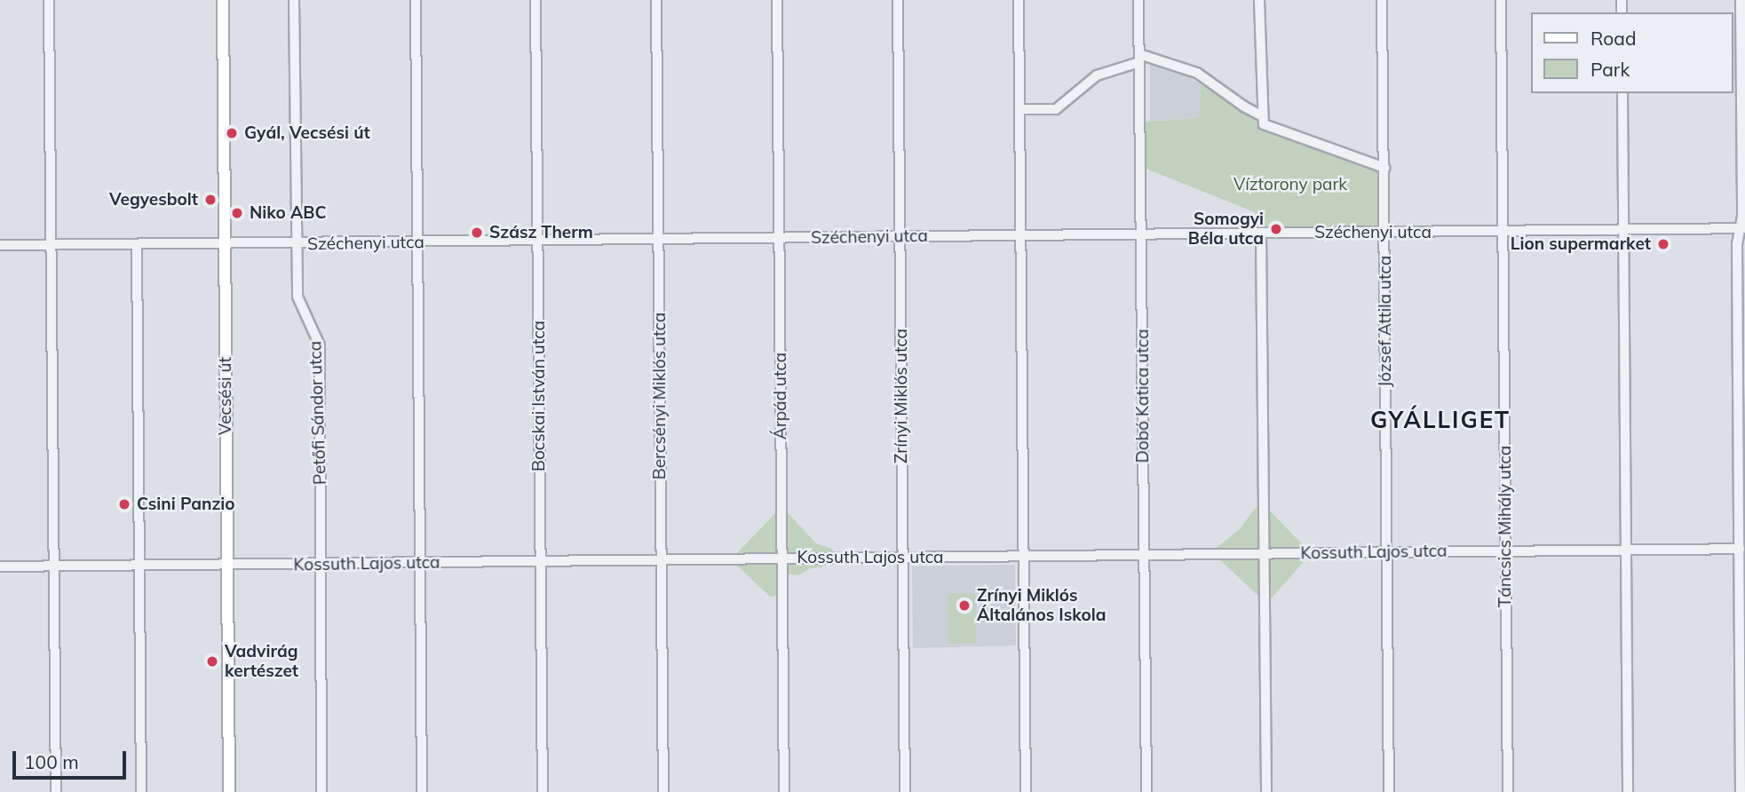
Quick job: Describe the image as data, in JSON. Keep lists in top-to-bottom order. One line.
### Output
{"streets":{"main road":["Vecsési út"],"street":["Széchenyi utca","József Attila utca","Bocskai István utca","Bercsényi Miklós utca","Árpád utca","Zrínyi Miklós utca","Dobó Katica utca","Petőfi Sándor utca","Táncsics Mihály utca","Kossuth Lajos utca"]},"crossings":[["Széchenyi utca","József Attila utca"],["Széchenyi utca","Vecsési út"],["Széchenyi utca","Bocskai István utca"],["Széchenyi utca","Bercsényi Miklós utca"],["Széchenyi utca","Árpád utca"],["Széchenyi utca","Zrínyi Miklós utca"],["Széchenyi utca","Dobó Katica utca"],["Széchenyi utca","Petőfi Sándor utca"],["Széchenyi utca","Táncsics Mihály utca"],["József Attila utca","Kossuth Lajos utca"],["Vecsési út","Kossuth Lajos utca"],["Bocskai István utca","Kossuth Lajos utca"],["Bercsényi Miklós utca","Kossuth Lajos utca"],["Árpád utca","Kossuth Lajos utca"],["Zrínyi Miklós utca","Kossuth Lajos utca"],["Dobó Katica utca","Kossuth Lajos utca"],["Petőfi Sándor utca","Kossuth Lajos utca"],["Táncsics Mihály utca","Kossuth Lajos utca"]],"districts":["GYÁLLIGET"],"parks":["Víztorony park"],"places":["Gyál, Vecsési út","Vegyesbolt","Niko ABC","Somogyi Béla utca","Szász Therm","Lion supermarket","Csini Panzio","Zrínyi Miklós Általános Iskola","Vadvirág kertészet"],"legend":["Road","Park"],"scale_bar":"100 m"}
